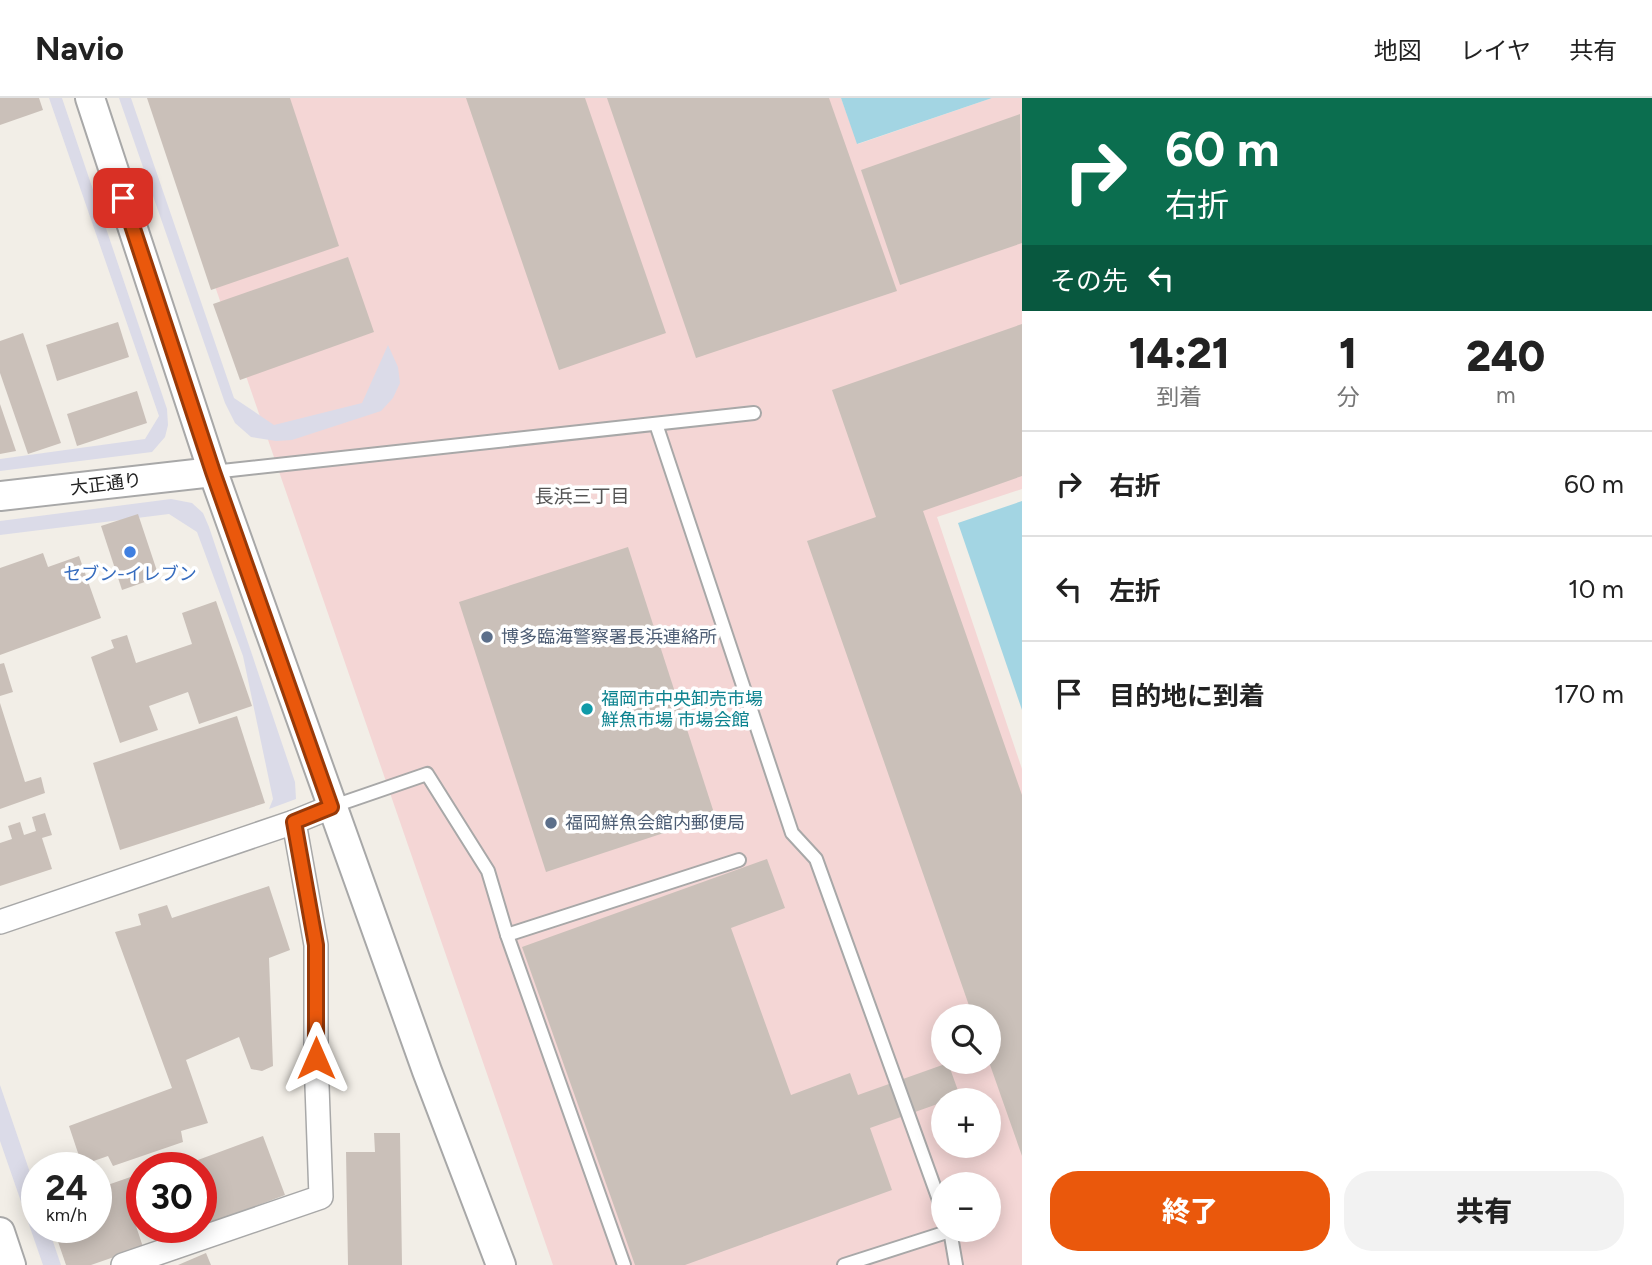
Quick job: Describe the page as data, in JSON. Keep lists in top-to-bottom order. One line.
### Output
{"streets":{"street":["大正通り"]},"districts":["長浜三丁目"],"places":["セブン-イレブン","博多臨海警察署長浜連絡所","福岡市中央卸売市場 鮮魚市場 市場会館","福岡鮮魚会館内郵便局"],"page":{"header":"Navio","nav":["地図","レイヤ","共有"],"turn":["60 m","右折"],"then":"その先","eta":["14:21","到着","1","分","240","m"],"list":[{"name":"右折","value":"60 m"},{"name":"左折","value":"10 m"},{"name":"目的地に到着","value":"170 m"}],"map_buttons":["+","−"],"speed":"24 km/h","limit":"30","buttons":["終了","共有"]}}
